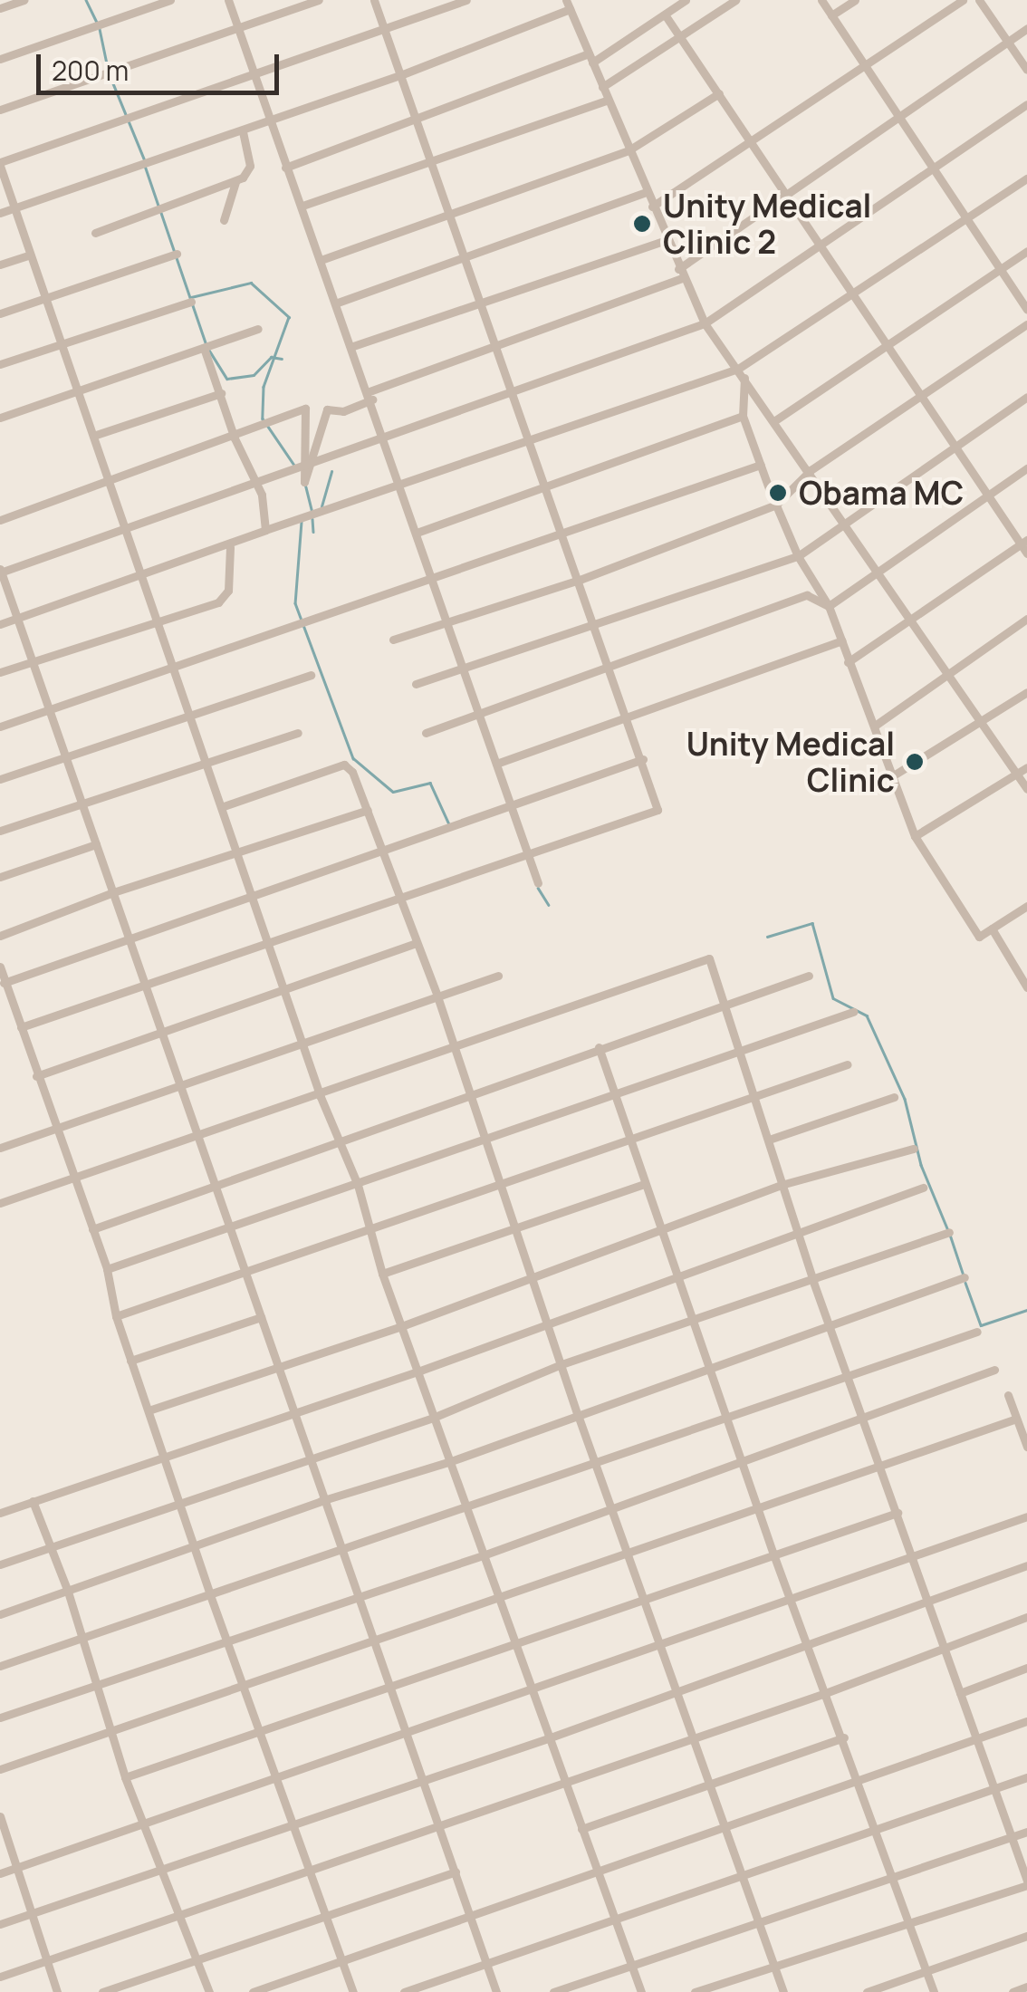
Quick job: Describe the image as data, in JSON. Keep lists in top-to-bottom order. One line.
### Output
{"places":["Unity Medical Clinic 2","Obama MC","Unity Medical Clinic"],"scale_bar":"200 m"}
